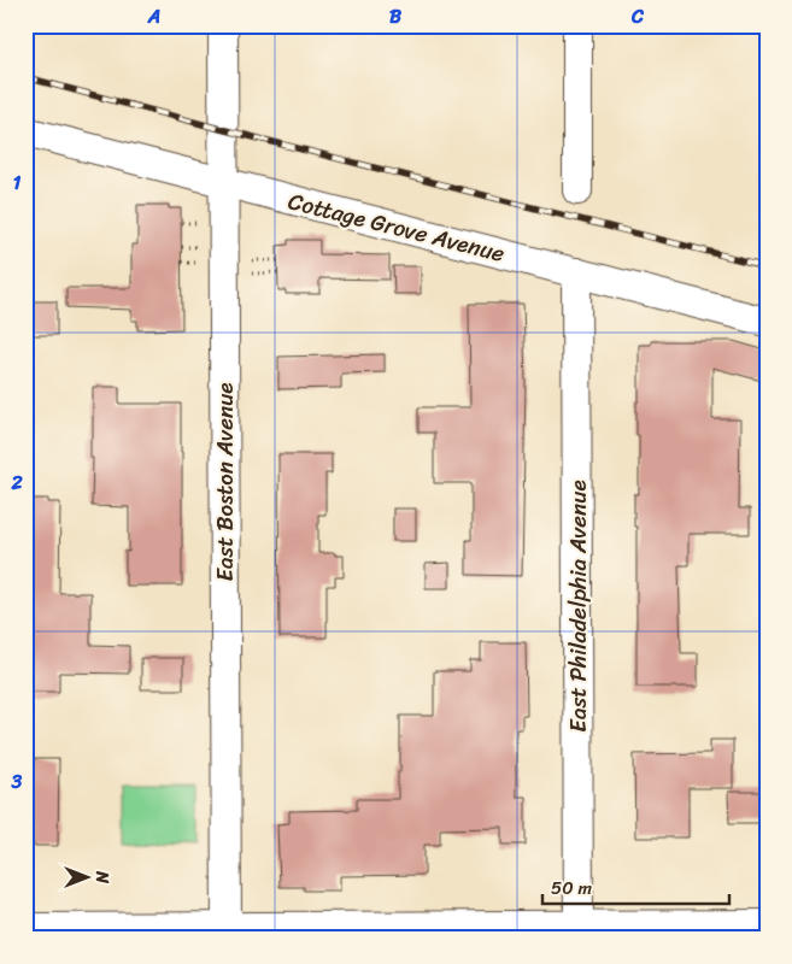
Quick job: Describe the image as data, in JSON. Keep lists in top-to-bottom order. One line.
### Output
{"streets":{"street":["Cottage Grove Avenue","East Boston Avenue","East Philadelphia Avenue"]},"crossings":[["Cottage Grove Avenue","East Boston Avenue"],["Cottage Grove Avenue","East Philadelphia Avenue"]],"scale_bar":"50 m","north":"right","grid":{"columns":["A","B","C"],"rows":["1","2","3"]}}
